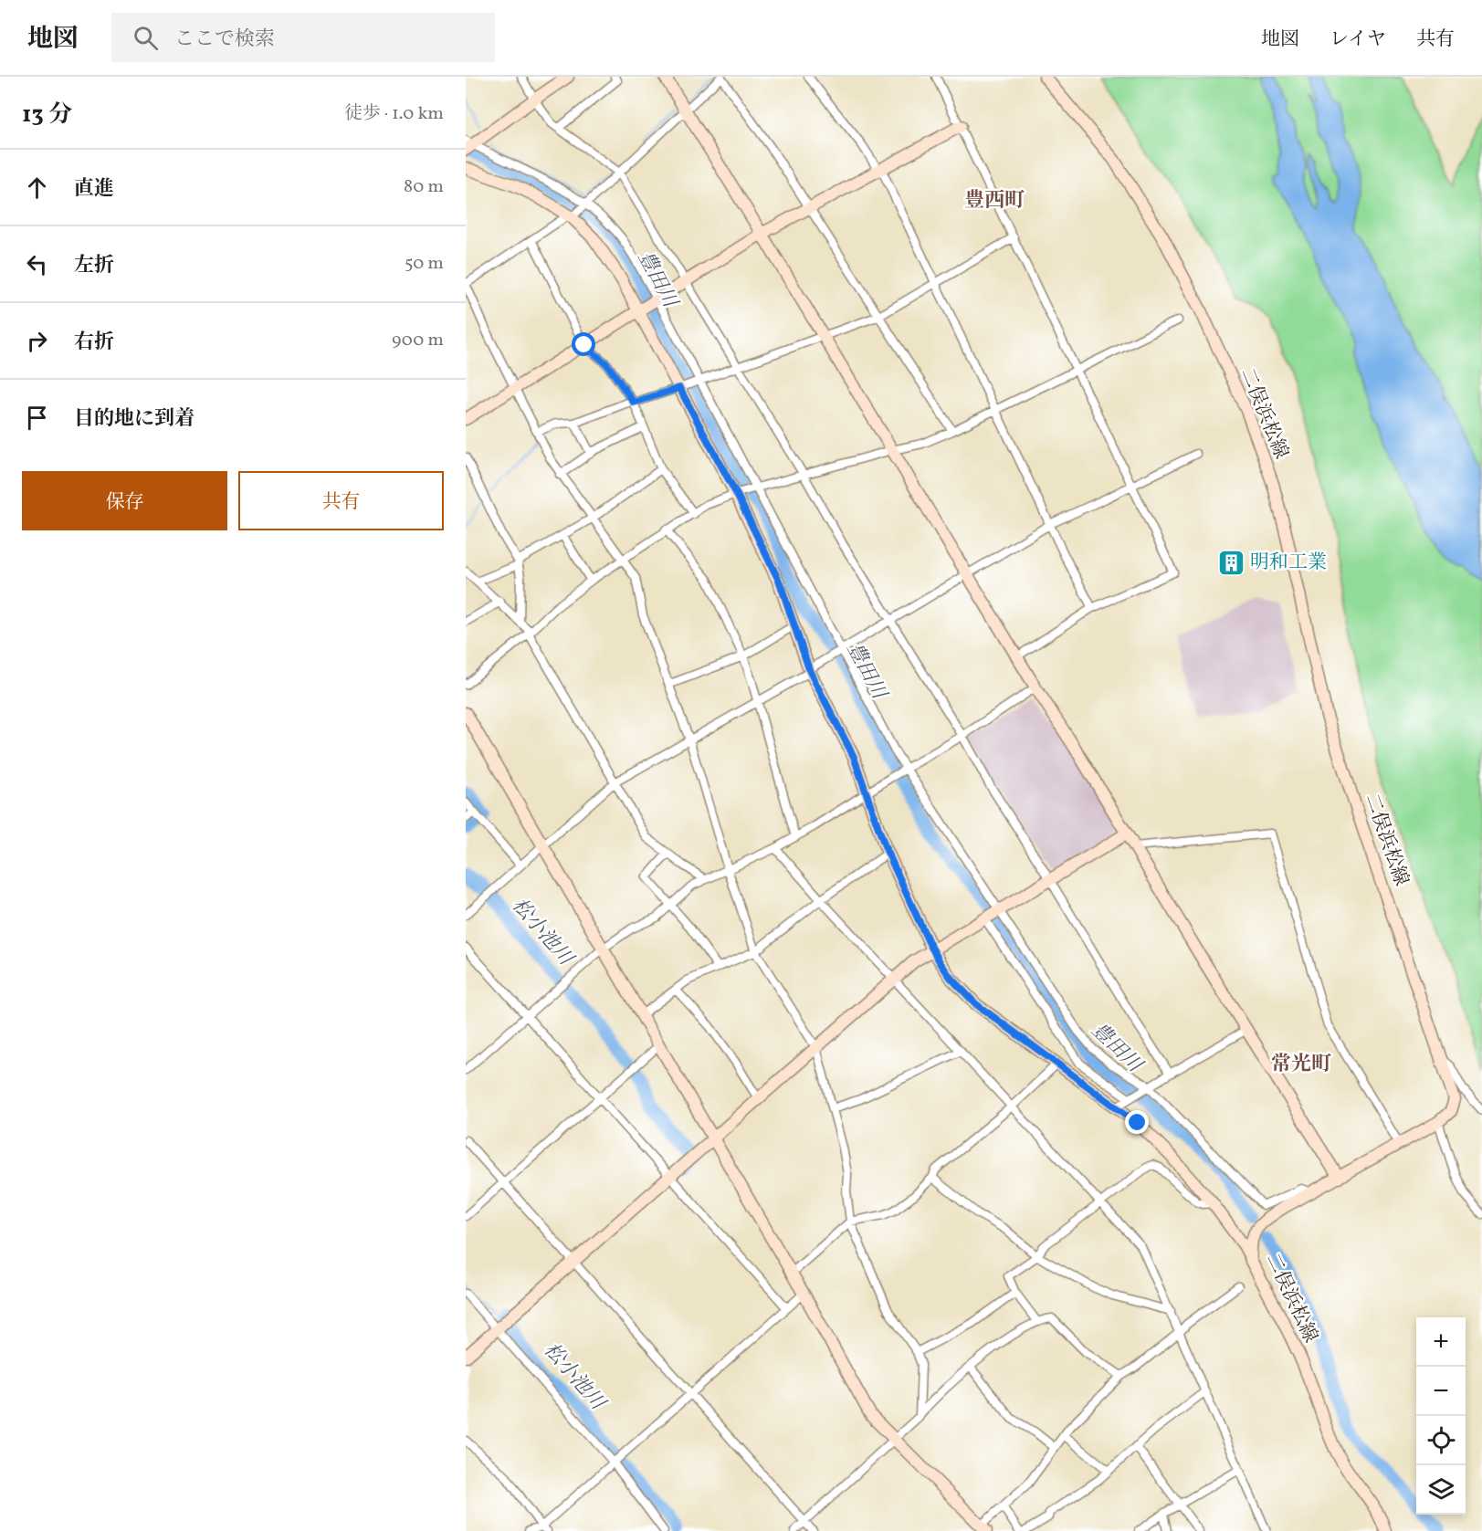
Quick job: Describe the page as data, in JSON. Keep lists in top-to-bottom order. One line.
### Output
{"streets":{"street":["二俣浜松線"]},"districts":["豊西町","常光町"],"water":["豊田川","松小池川"],"places":{"building":["明和工業"]},"page":{"header":"地図","search":"ここで検索","nav":["地図","レイヤ","共有"],"heading":["13 分","徒歩 · 1.0 km"],"list":[["直進","80 m"],["左折","50 m"],["右折","900 m"],"目的地に到着"],"buttons":["保存","共有"],"map_buttons":["+","−"]}}
